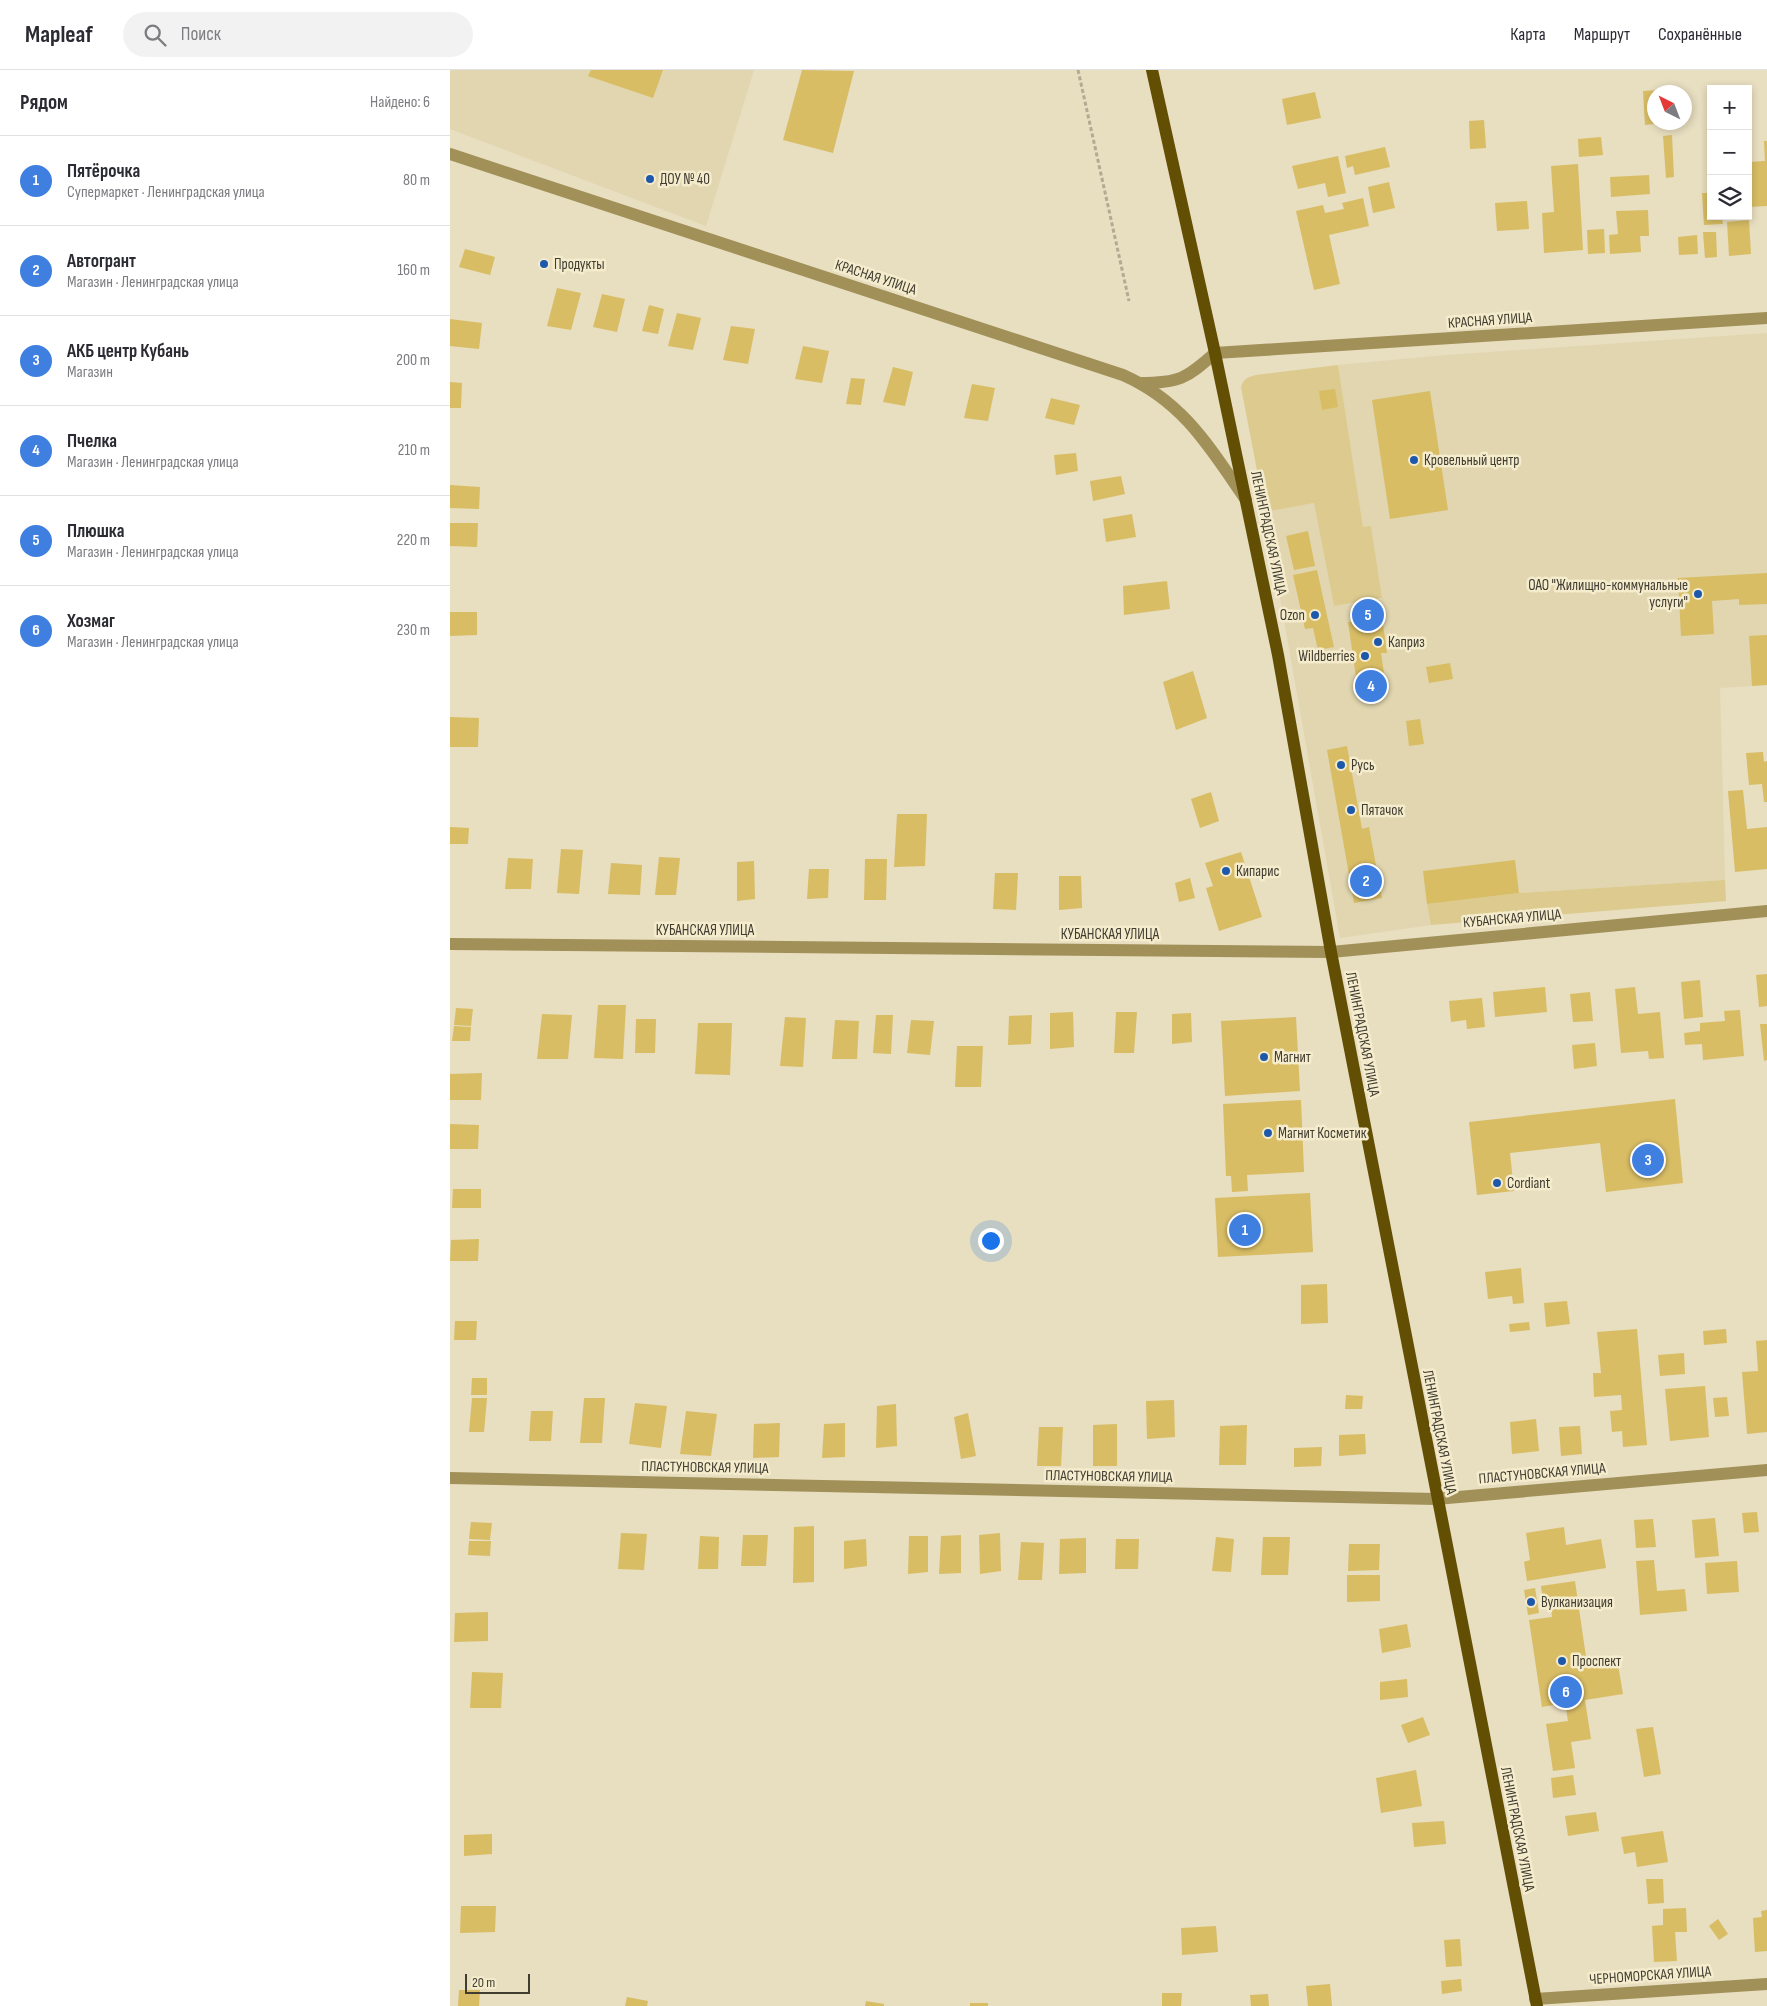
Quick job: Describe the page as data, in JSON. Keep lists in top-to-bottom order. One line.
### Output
{"streets":{"main road":["ЛЕНИНГРАДСКАЯ УЛИЦА"],"street":["КРАСНАЯ УЛИЦА","КУБАНСКАЯ УЛИЦА","ПЛАСТУНОВСКАЯ УЛИЦА","ЧЕРНОМОРСКАЯ УЛИЦА"]},"crossings":[["КРАСНАЯ УЛИЦА","ЛЕНИНГРАДСКАЯ УЛИЦА"],["ЛЕНИНГРАДСКАЯ УЛИЦА","КУБАНСКАЯ УЛИЦА"],["ЛЕНИНГРАДСКАЯ УЛИЦА","ПЛАСТУНОВСКАЯ УЛИЦА"],["ЛЕНИНГРАДСКАЯ УЛИЦА","ЧЕРНОМОРСКАЯ УЛИЦА"]],"places":["ДОУ № 40","Продукты","Кровельный центр","ОАО \"Жилищно-коммунальные услуги\"","Ozon","Каприз","Wildberries","Русь","Пятачок","Кипарис","Магнит","Магнит Косметик","Cordiant","Вулканизация","Проспект"],"scale_bar":"20 m","north":"top left","page":{"header":"Mapleaf","search":"Поиск","nav":["Карта","Маршрут","Сохранённые"],"heading":["Рядом","Найдено: 6"],"map_buttons":["+","−"],"list":[{"mark":"1","name":"Пятёрочка","note":"Супермаркет · Ленинградская улица","value":"80 m"},{"mark":"2","name":"Автогрант","note":"Магазин · Ленинградская улица","value":"160 m"},{"mark":"3","name":"АКБ центр Кубань","note":"Магазин","value":"200 m"},{"mark":"4","name":"Пчелка","note":"Магазин · Ленинградская улица","value":"210 m"},{"mark":"5","name":"Плюшка","note":"Магазин · Ленинградская улица","value":"220 m"},{"mark":"6","name":"Хозмаг","note":"Магазин · Ленинградская улица","value":"230 m"}],"pins":["5","4","2","3","1","6"],"scale":"20 m"}}
